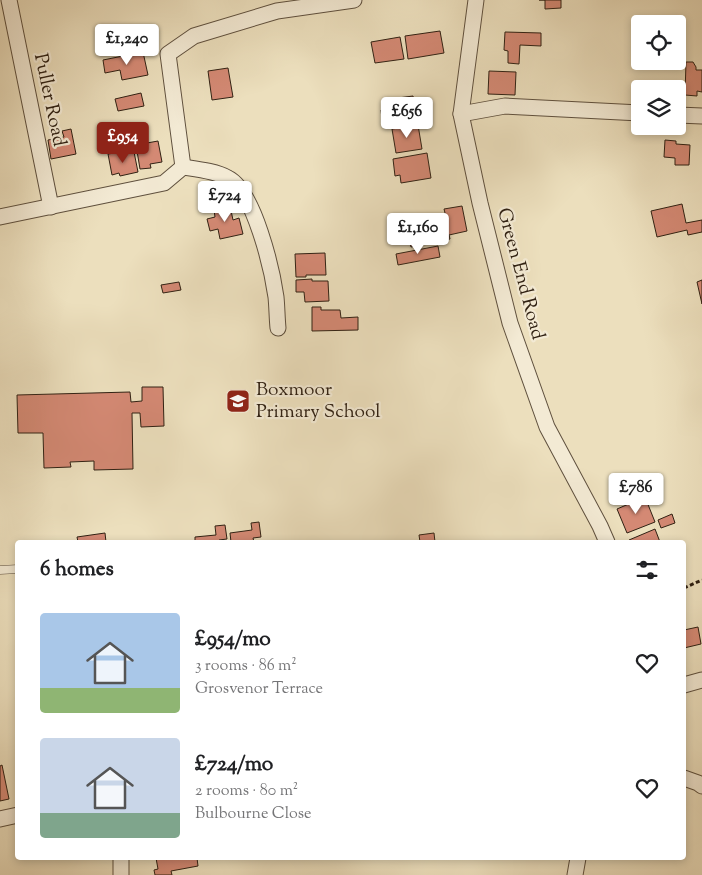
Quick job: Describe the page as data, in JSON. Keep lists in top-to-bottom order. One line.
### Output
{"streets":{"street":["Puller Road","Green End Road"]},"places":{"school or university":["Boxmoor Primary School"]},"page":{"price":["£1,240","£656","£954","£724","£1,160","£786"],"heading":"6 homes","list":[{"name":"£954/mo","note":"3 rooms · 86 m² · Grosvenor Terrace"},{"name":"£724/mo","note":"2 rooms · 80 m² · Bulbourne Close"}]}}
